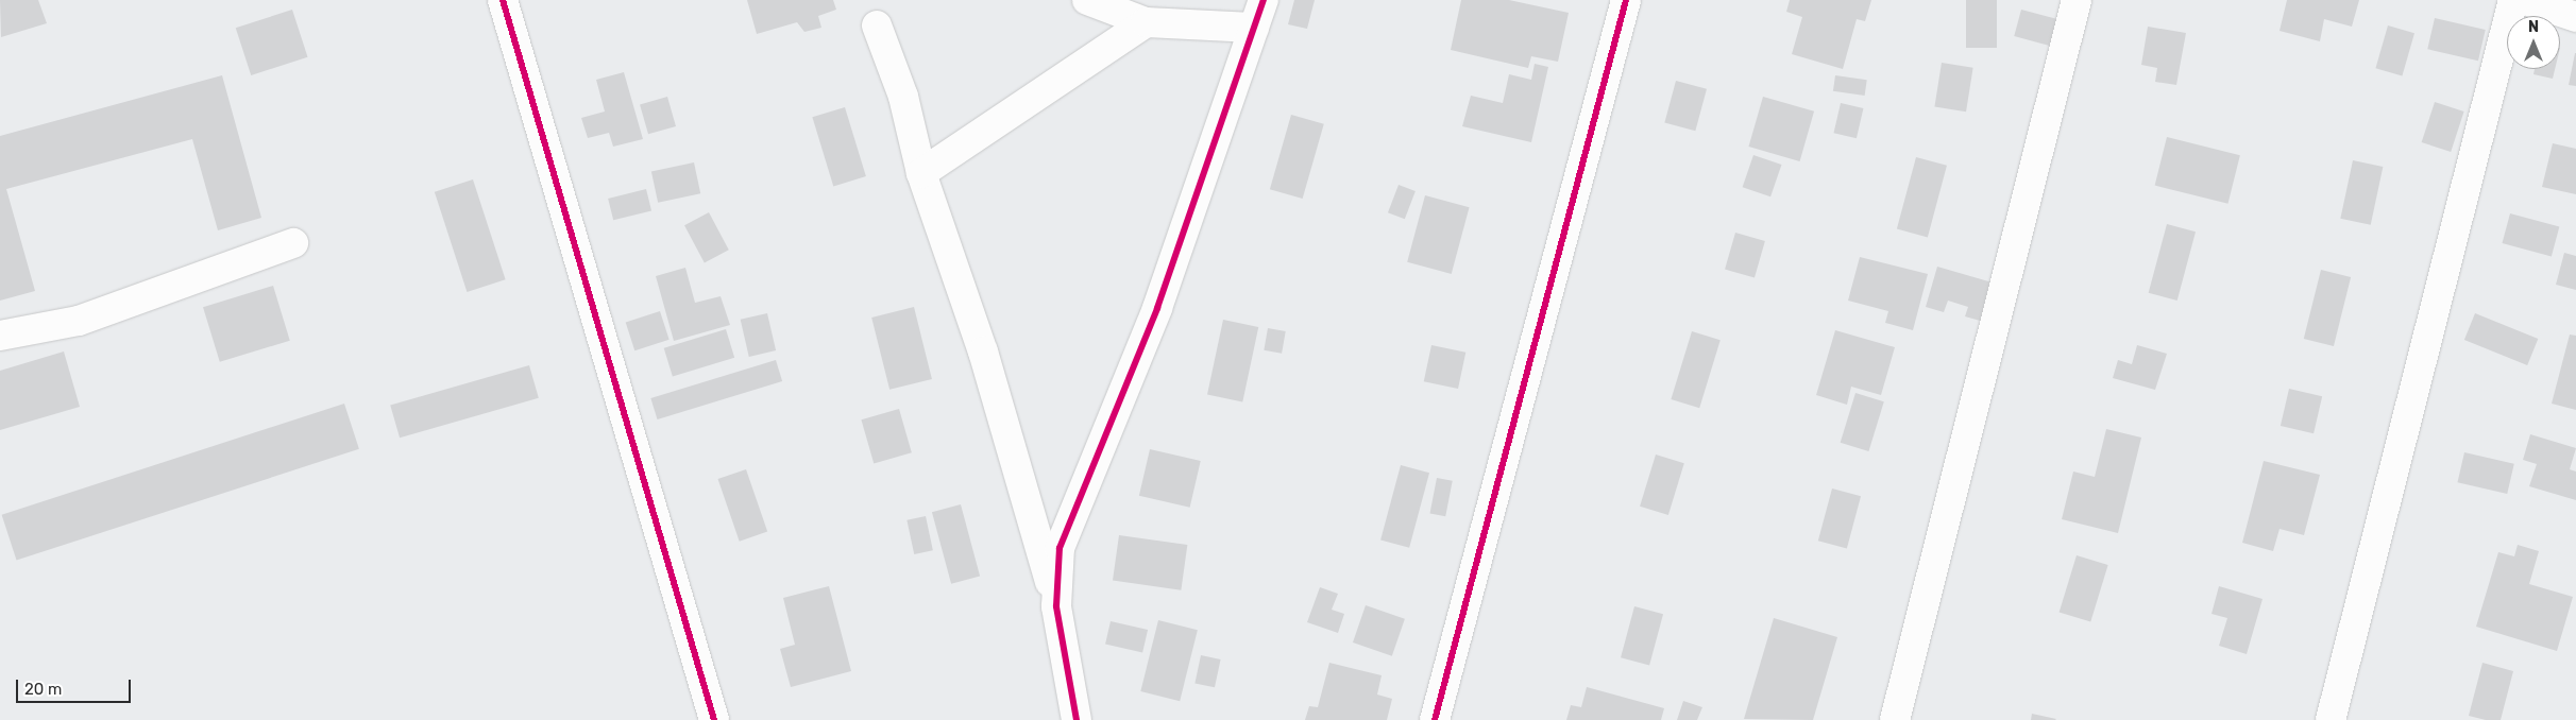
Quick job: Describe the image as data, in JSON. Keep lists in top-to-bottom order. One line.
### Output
{"scale_bar":"20 m","north":"top"}
